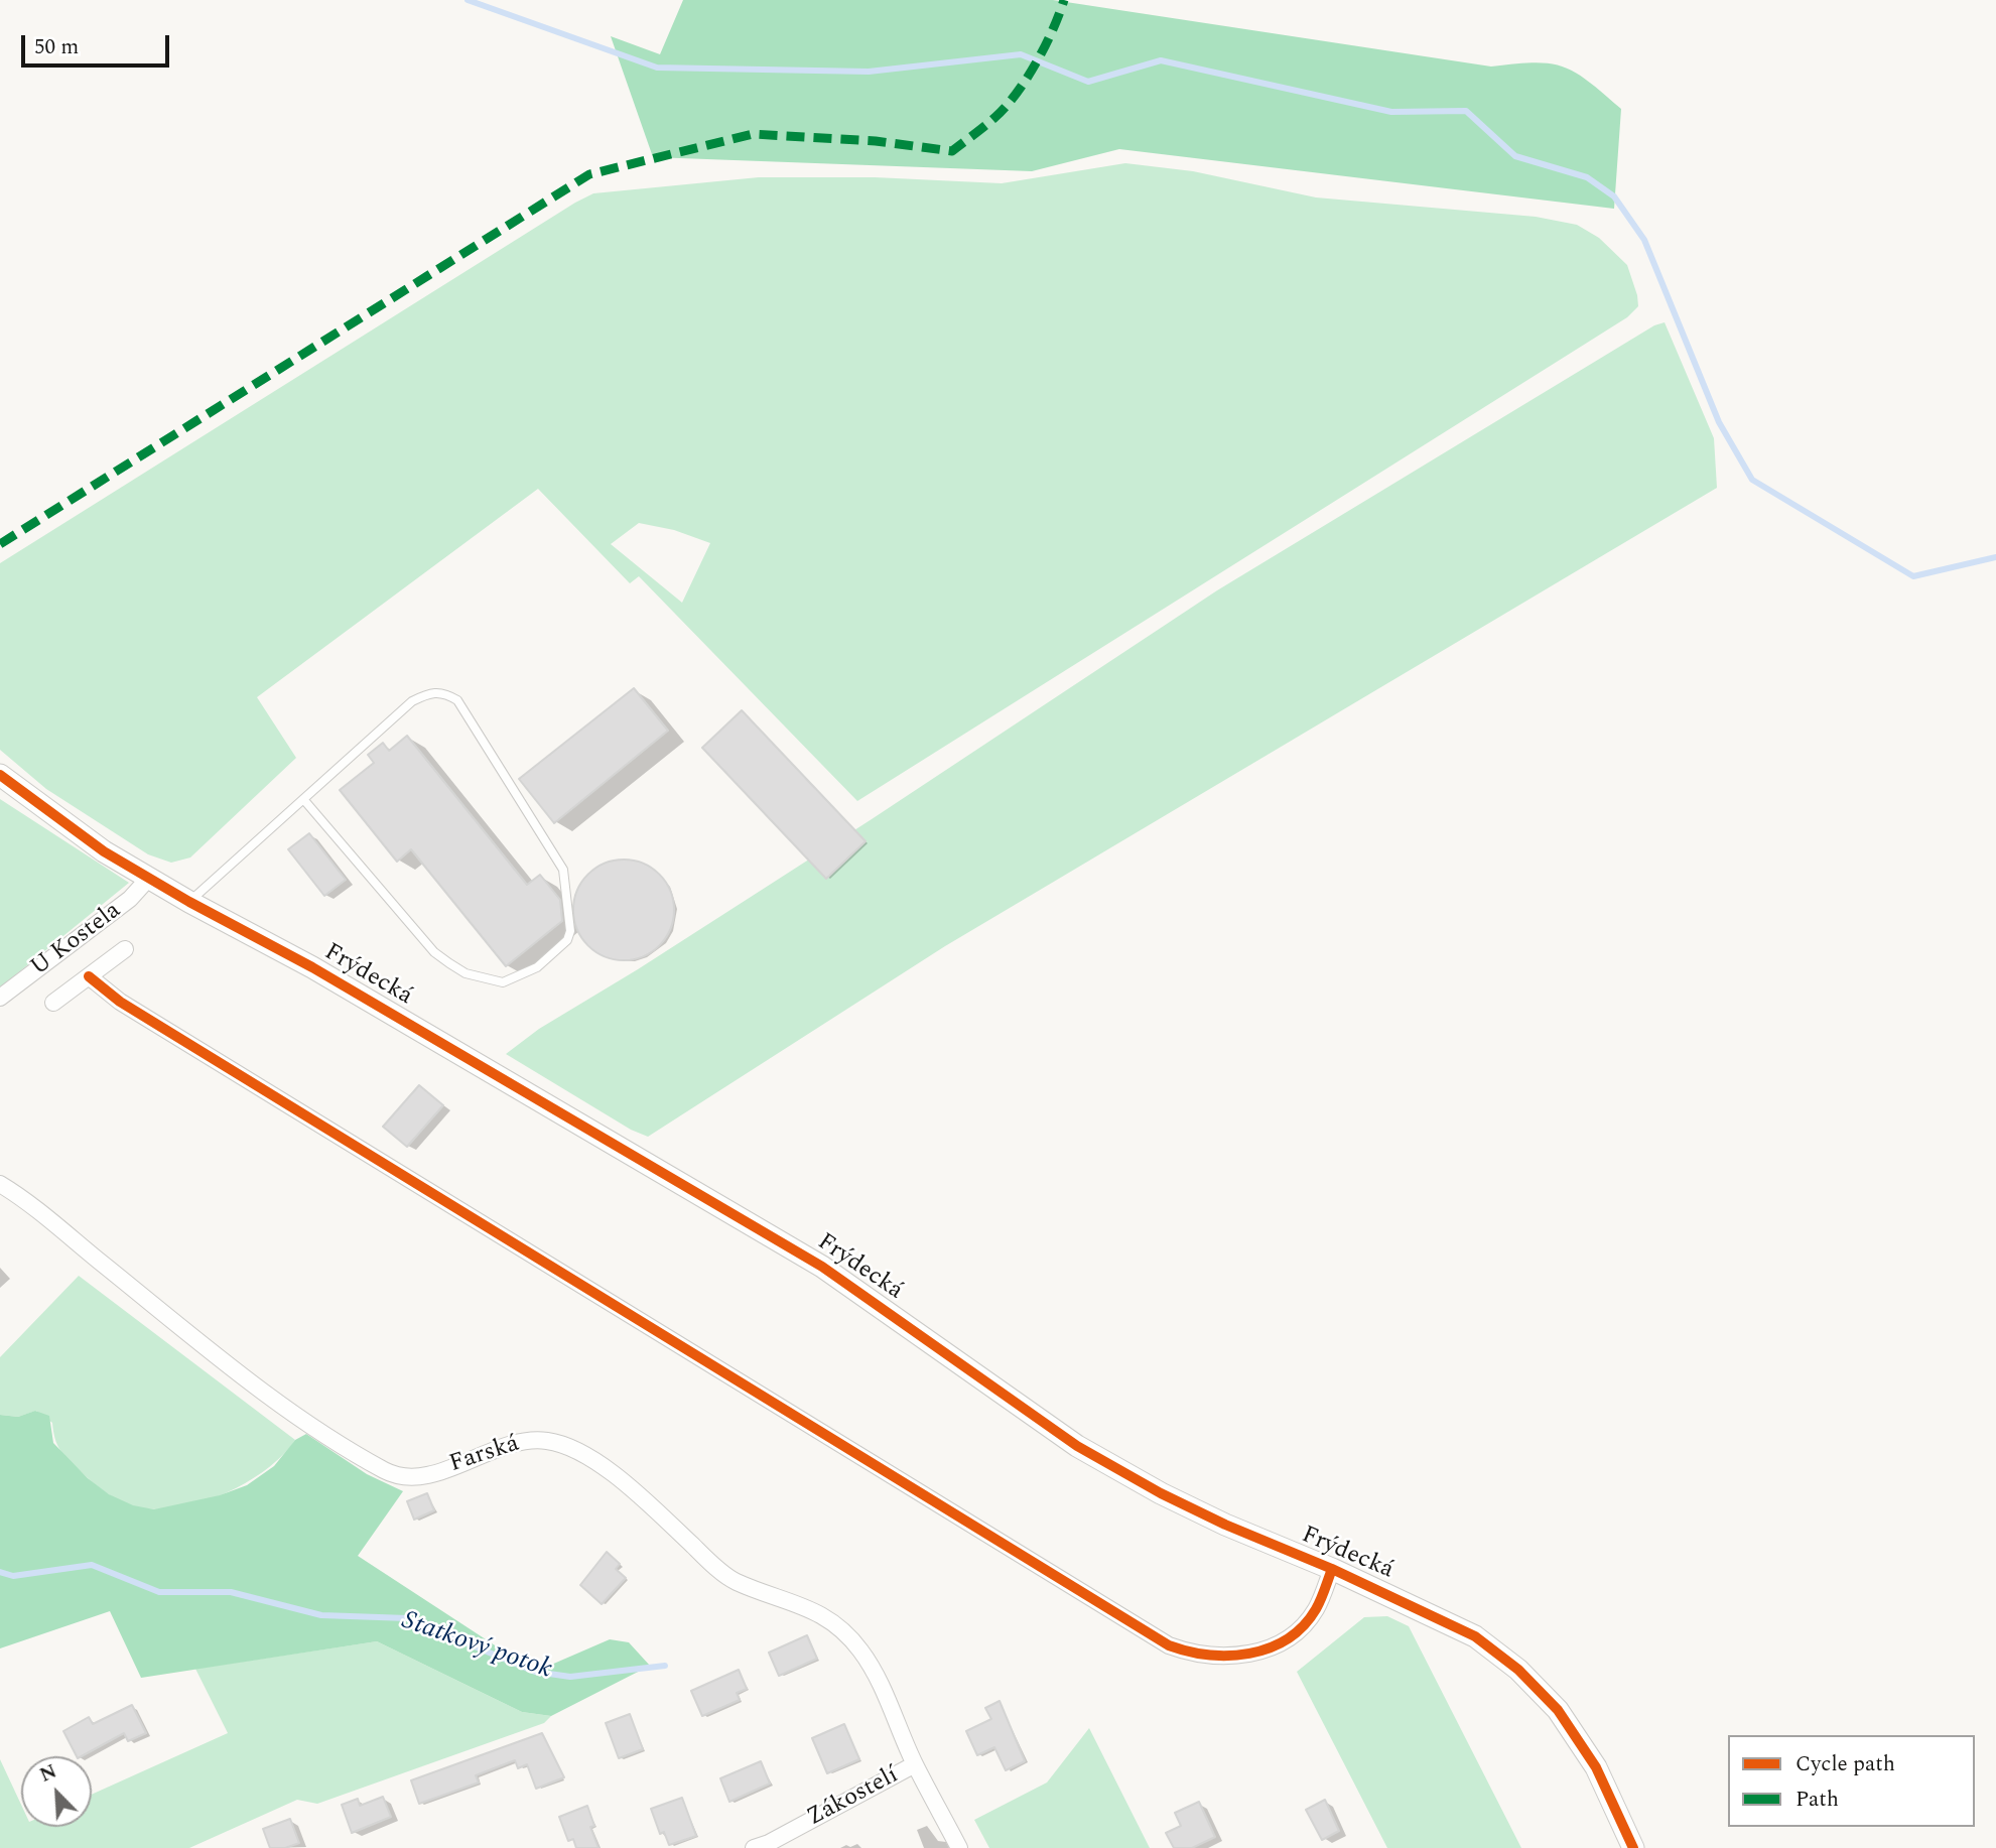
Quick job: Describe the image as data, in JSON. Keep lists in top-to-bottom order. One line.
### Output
{"streets":{"street":["U Kostela","Frýdecká","Farská","Zákostelí"]},"crossings":[["U Kostela","Frýdecká"],["Farská","Zákostelí"]],"water":["Statkový potok"],"legend":["Cycle path","Path"],"scale_bar":"50 m","north":"top left"}
